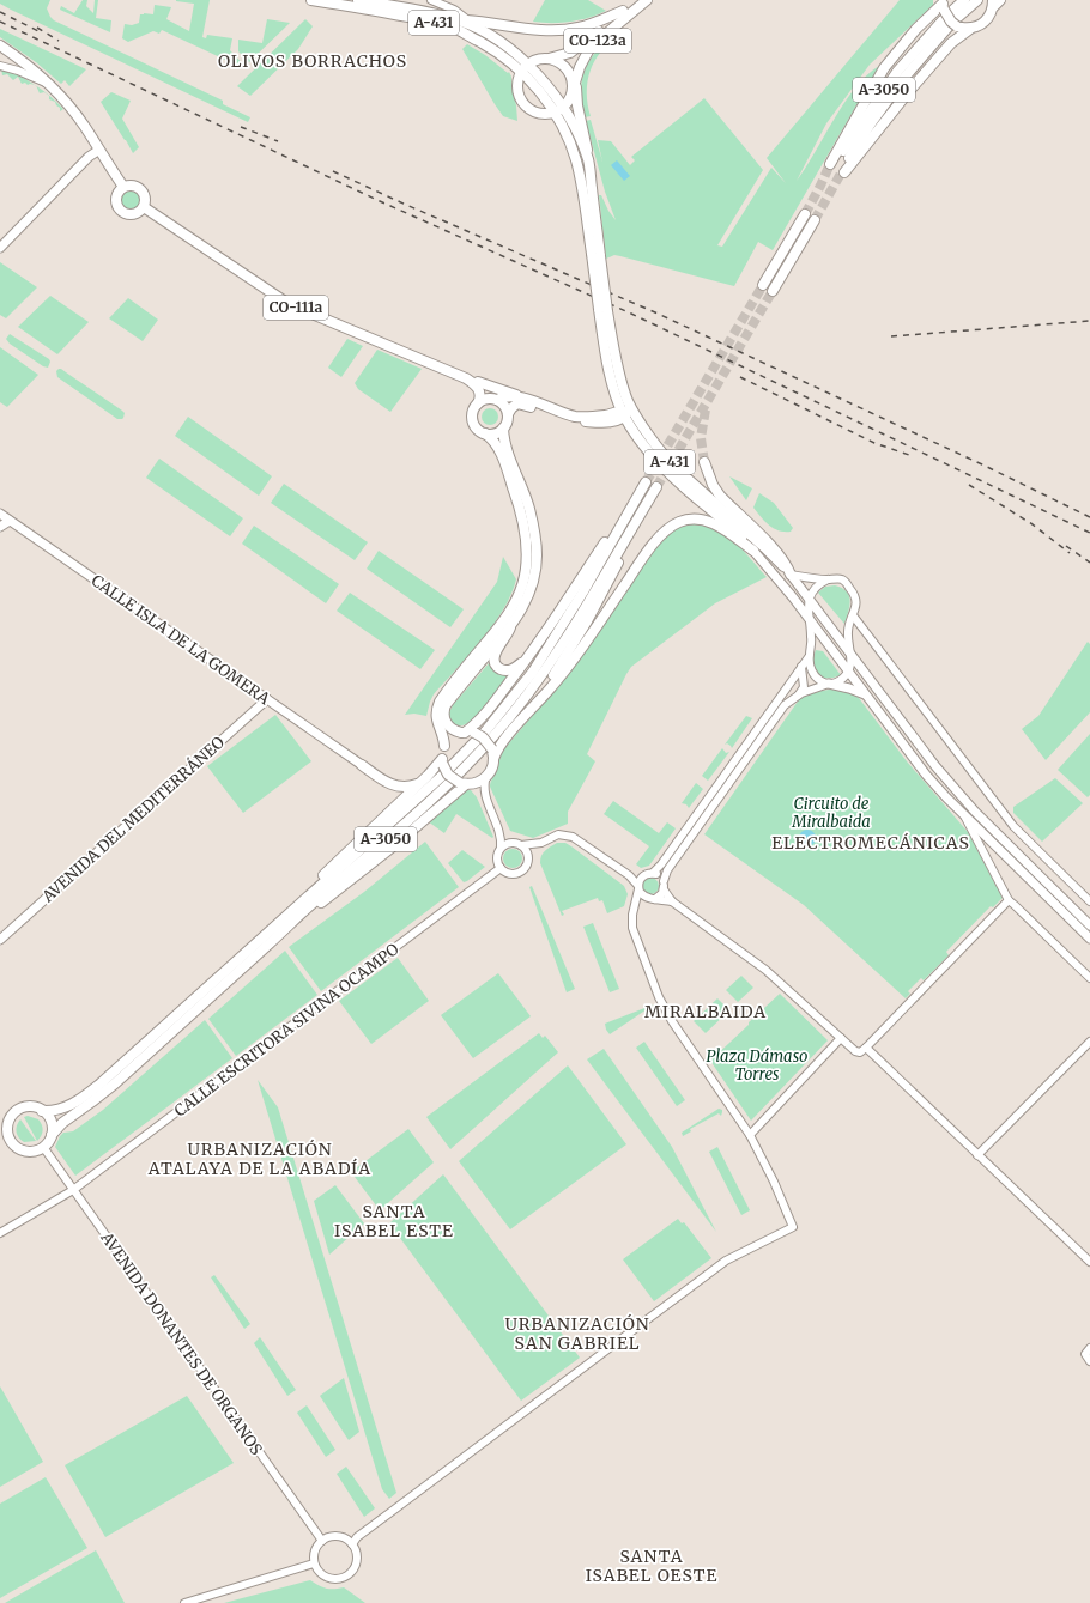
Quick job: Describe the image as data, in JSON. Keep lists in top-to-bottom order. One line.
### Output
{"streets":{"main road":["A-431","CO-123a","A-3050","CO-111a","CALLE ISLA DE LA GOMERA","AVENIDA DEL MEDITERRÁNEO"],"street":["CALLE ESCRITORA SIVINA OCAMPO","AVENIDA DONANTES DE ORGANOS"]},"crossings":[["A-3050","AVENIDA DONANTES DE ORGANOS"],["CALLE ISLA DE LA GOMERA","AVENIDA DEL MEDITERRÁNEO"],["CALLE ESCRITORA SIVINA OCAMPO","AVENIDA DONANTES DE ORGANOS"]],"districts":["OLIVOS BORRACHOS","ELECTROMECÁNICAS","MIRALBAIDA","URBANIZACIÓN ATALAYA DE LA ABADÍA","SANTA ISABEL ESTE","URBANIZACIÓN SAN GABRIEL","SANTA ISABEL OESTE"],"parks":["Circuito de Miralbaida","Plaza Dámaso Torres"]}
